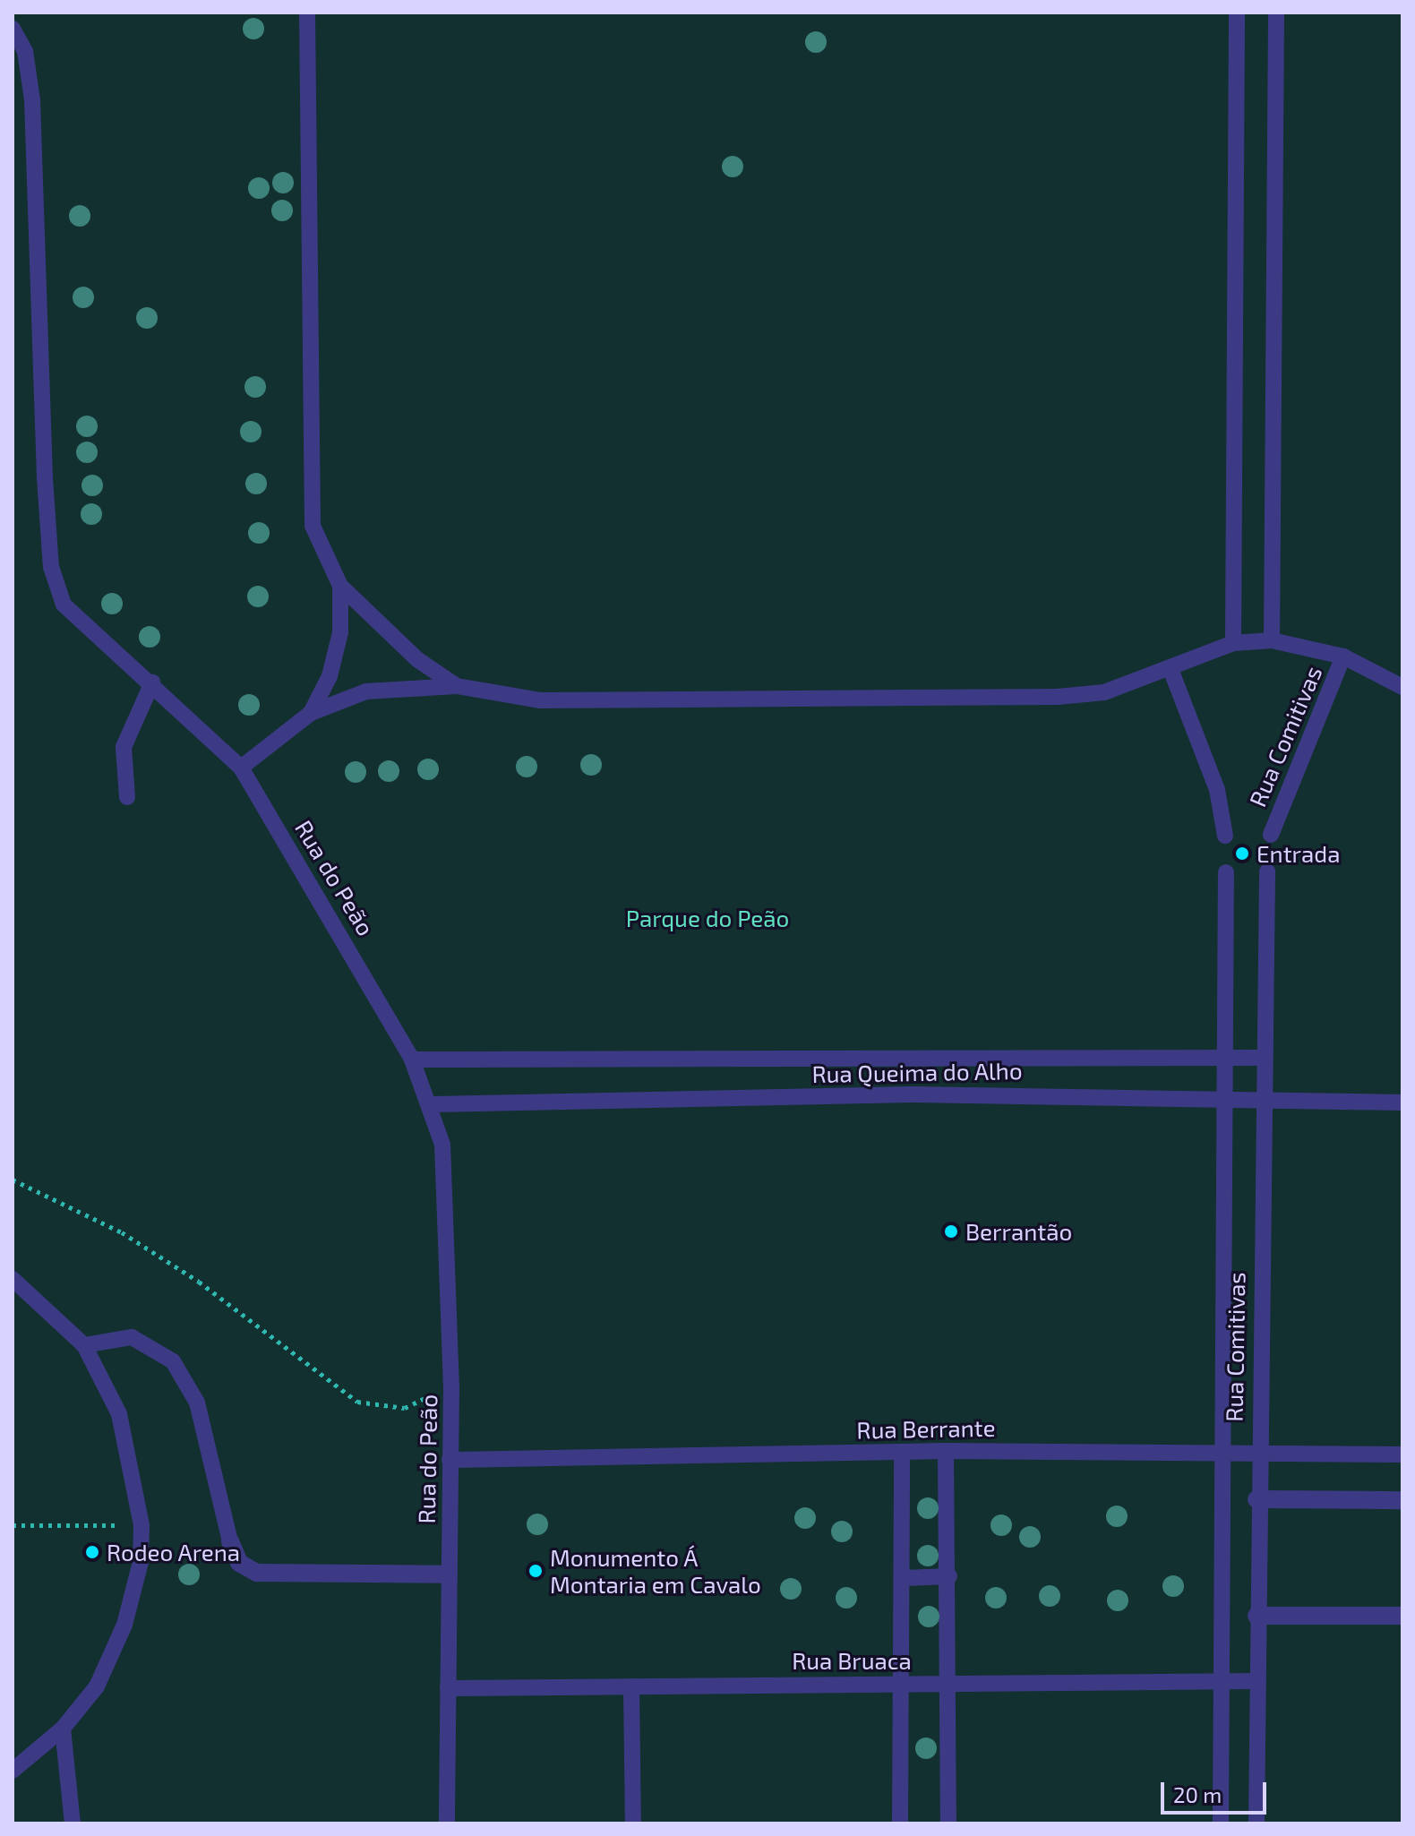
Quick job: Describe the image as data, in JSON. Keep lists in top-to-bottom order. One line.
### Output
{"streets":{"lane":["Rua Comitivas","Rua do Peão","Rua Queima do Alho","Rua Berrante","Rua Bruaca"]},"crossings":[["Rua Comitivas","Rua Queima do Alho"],["Rua Comitivas","Rua Berrante"],["Rua Comitivas","Rua Bruaca"],["Rua do Peão","Rua Queima do Alho"],["Rua do Peão","Rua Berrante"],["Rua do Peão","Rua Bruaca"]],"parks":["Parque do Peão"],"places":["Entrada","Berrantão","Rodeo Arena","Monumento Á Montaria em Cavalo"],"scale_bar":"20 m"}
